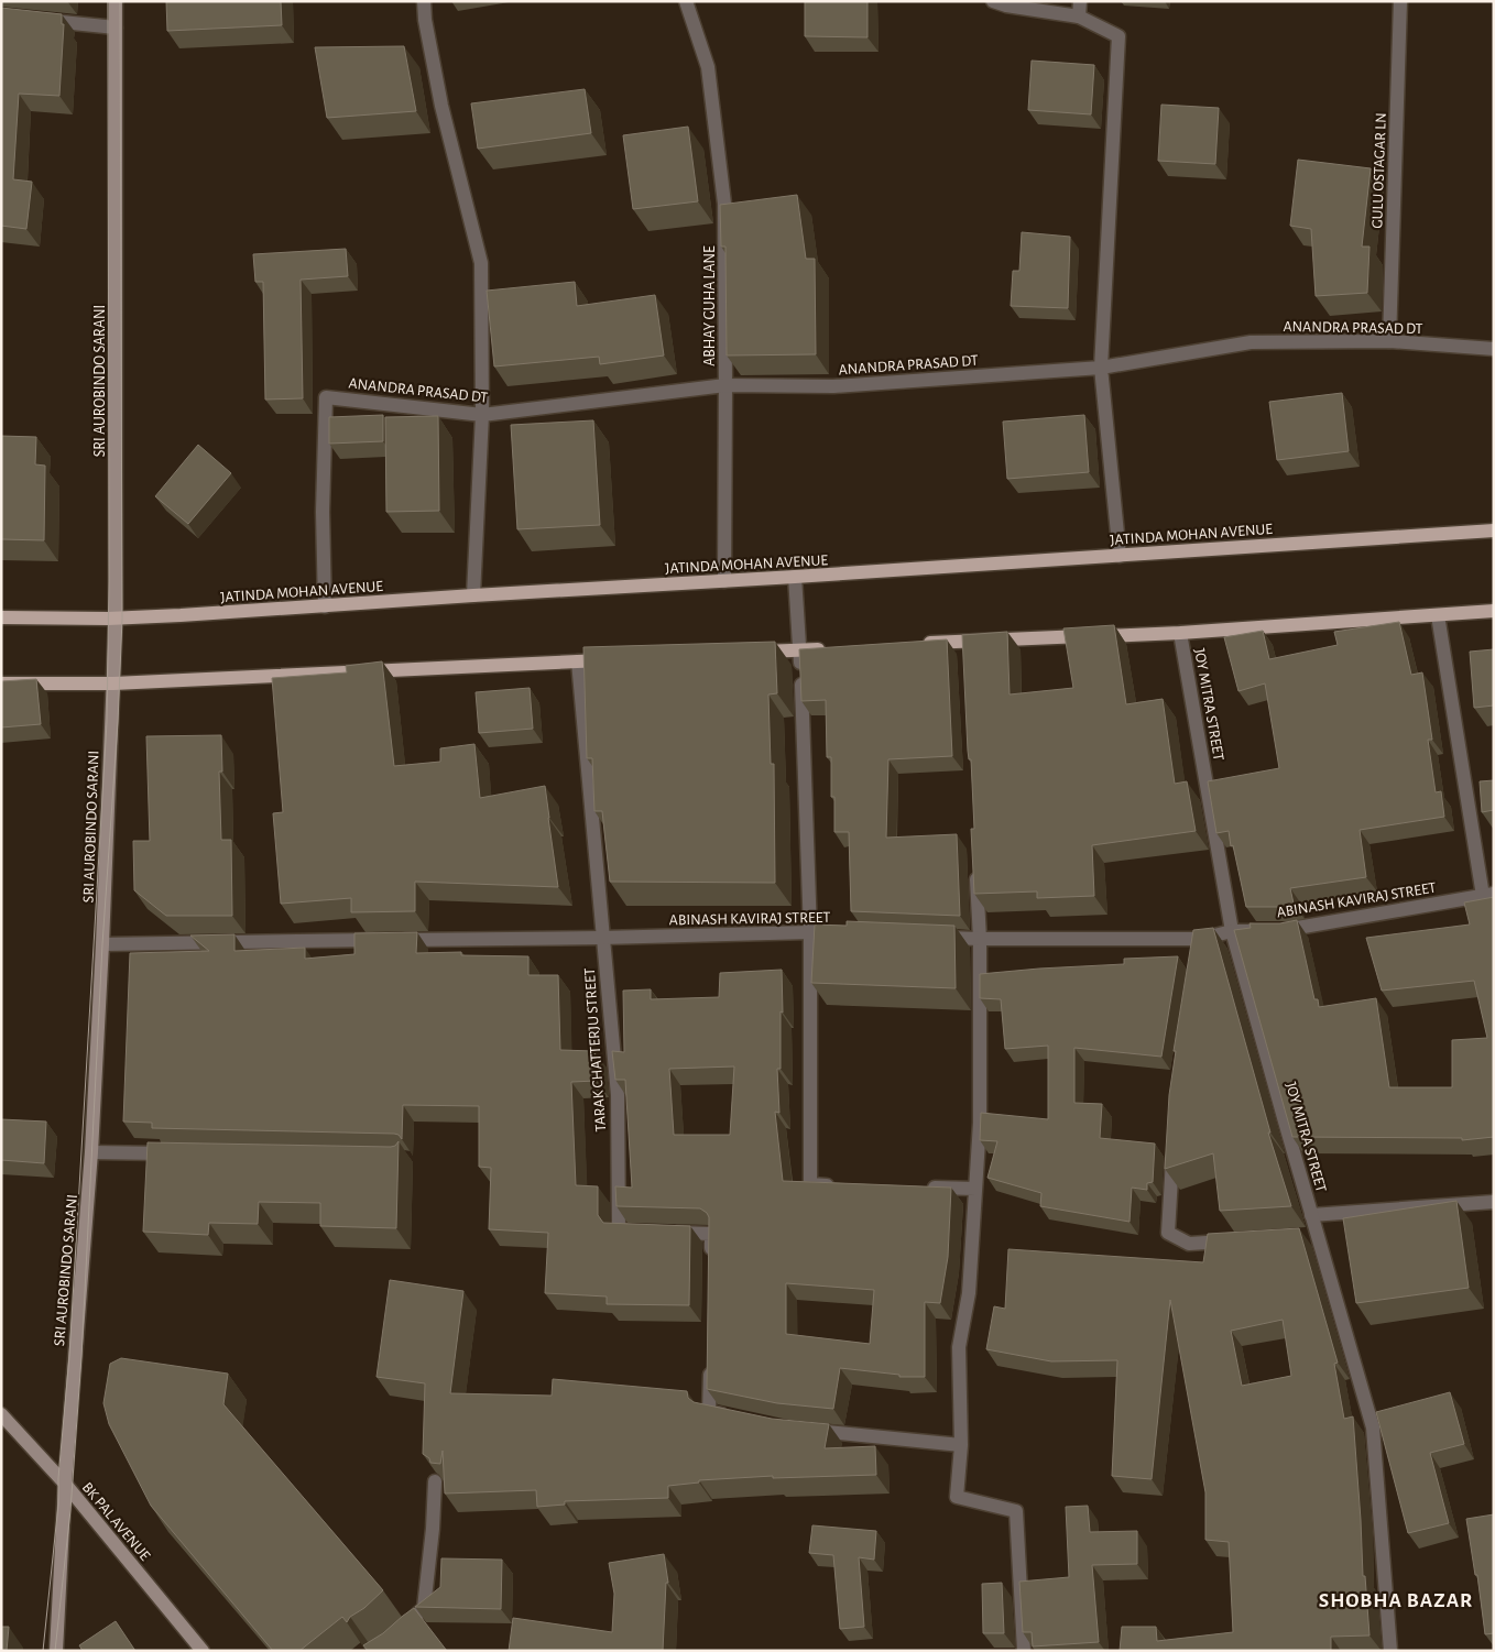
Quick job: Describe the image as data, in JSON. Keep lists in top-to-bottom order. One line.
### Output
{"streets":{"main road":["SRI AUROBINDO SARANI","JATINDA MOHAN AVENUE","BK PAL AVENUE"],"street":["GULU OSTAGAR LN","ABHAY GUHA LANE","ANANDRA PRASAD DT","JOY MITRA STREET","ABINASH KAVIRAJ STREET","TARAK CHATTERJU STREET"]},"crossings":[["GULU OSTAGAR LN","ANANDRA PRASAD DT"],["ABHAY GUHA LANE","ANANDRA PRASAD DT"],["ABHAY GUHA LANE","JATINDA MOHAN AVENUE"],["ANANDRA PRASAD DT","JATINDA MOHAN AVENUE"],["SRI AUROBINDO SARANI","JATINDA MOHAN AVENUE"],["SRI AUROBINDO SARANI","ABINASH KAVIRAJ STREET"],["SRI AUROBINDO SARANI","BK PAL AVENUE"],["JOY MITRA STREET","ABINASH KAVIRAJ STREET"],["ABINASH KAVIRAJ STREET","TARAK CHATTERJU STREET"]],"districts":["SHOBHA BAZAR"]}
